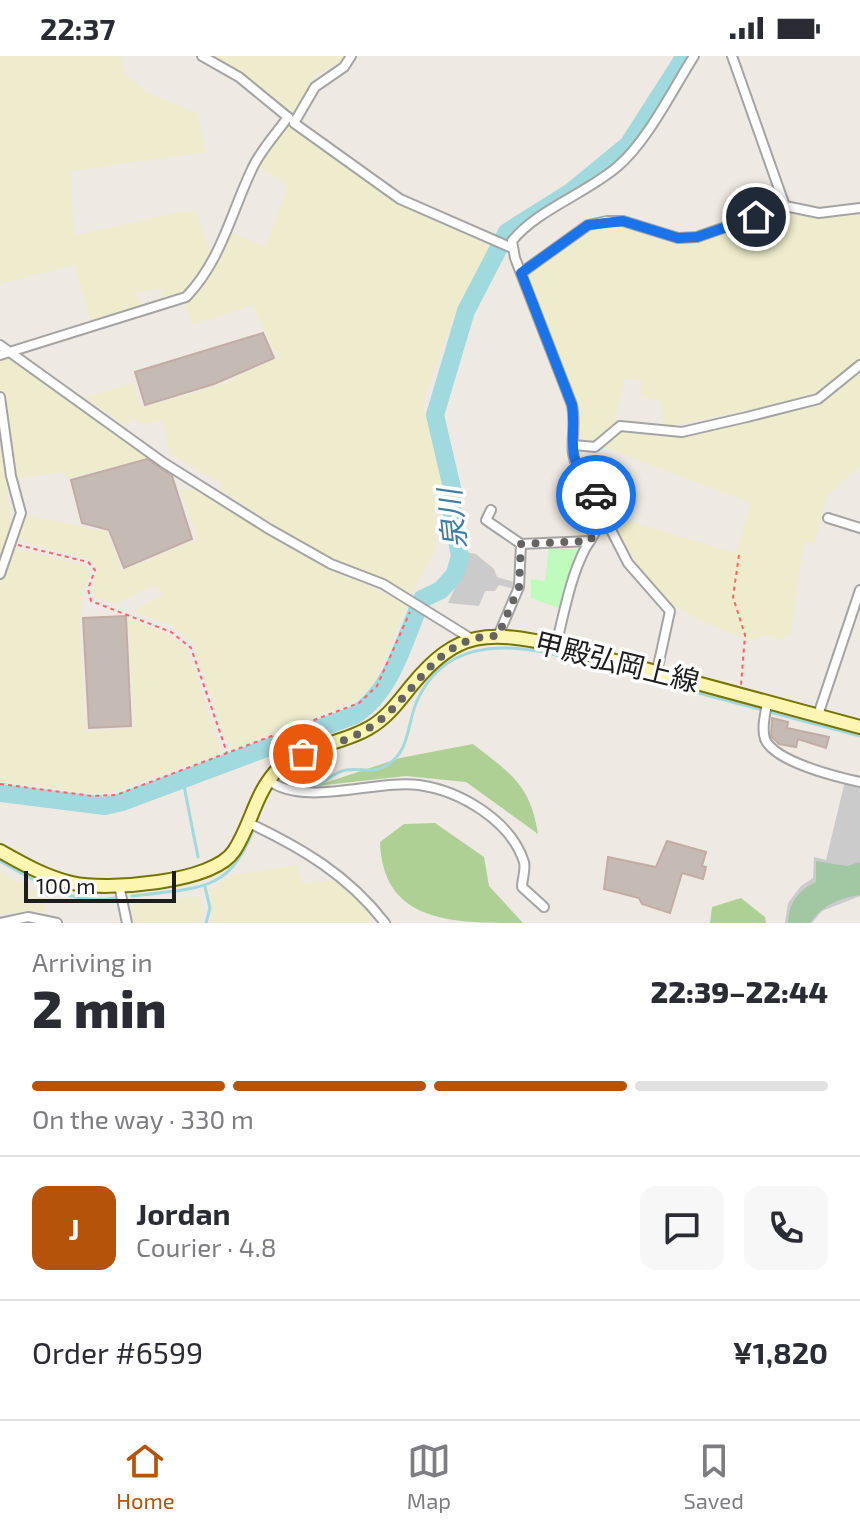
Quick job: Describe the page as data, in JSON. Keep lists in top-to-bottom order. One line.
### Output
{"streets":{"main road":["甲殿弘岡上線"]},"water":["泉川"],"scale_bar":"100 m","page":{"status":"22:37","scale":"100 m","heading":["2 min","Arriving in","22:39–22:44"],"panel":["Jordan","Courier · 4.8","Order #6599","¥1,820"],"bar":"On the way · 330 m","round":"J","tabs":["Home","Map","Saved"]}}
